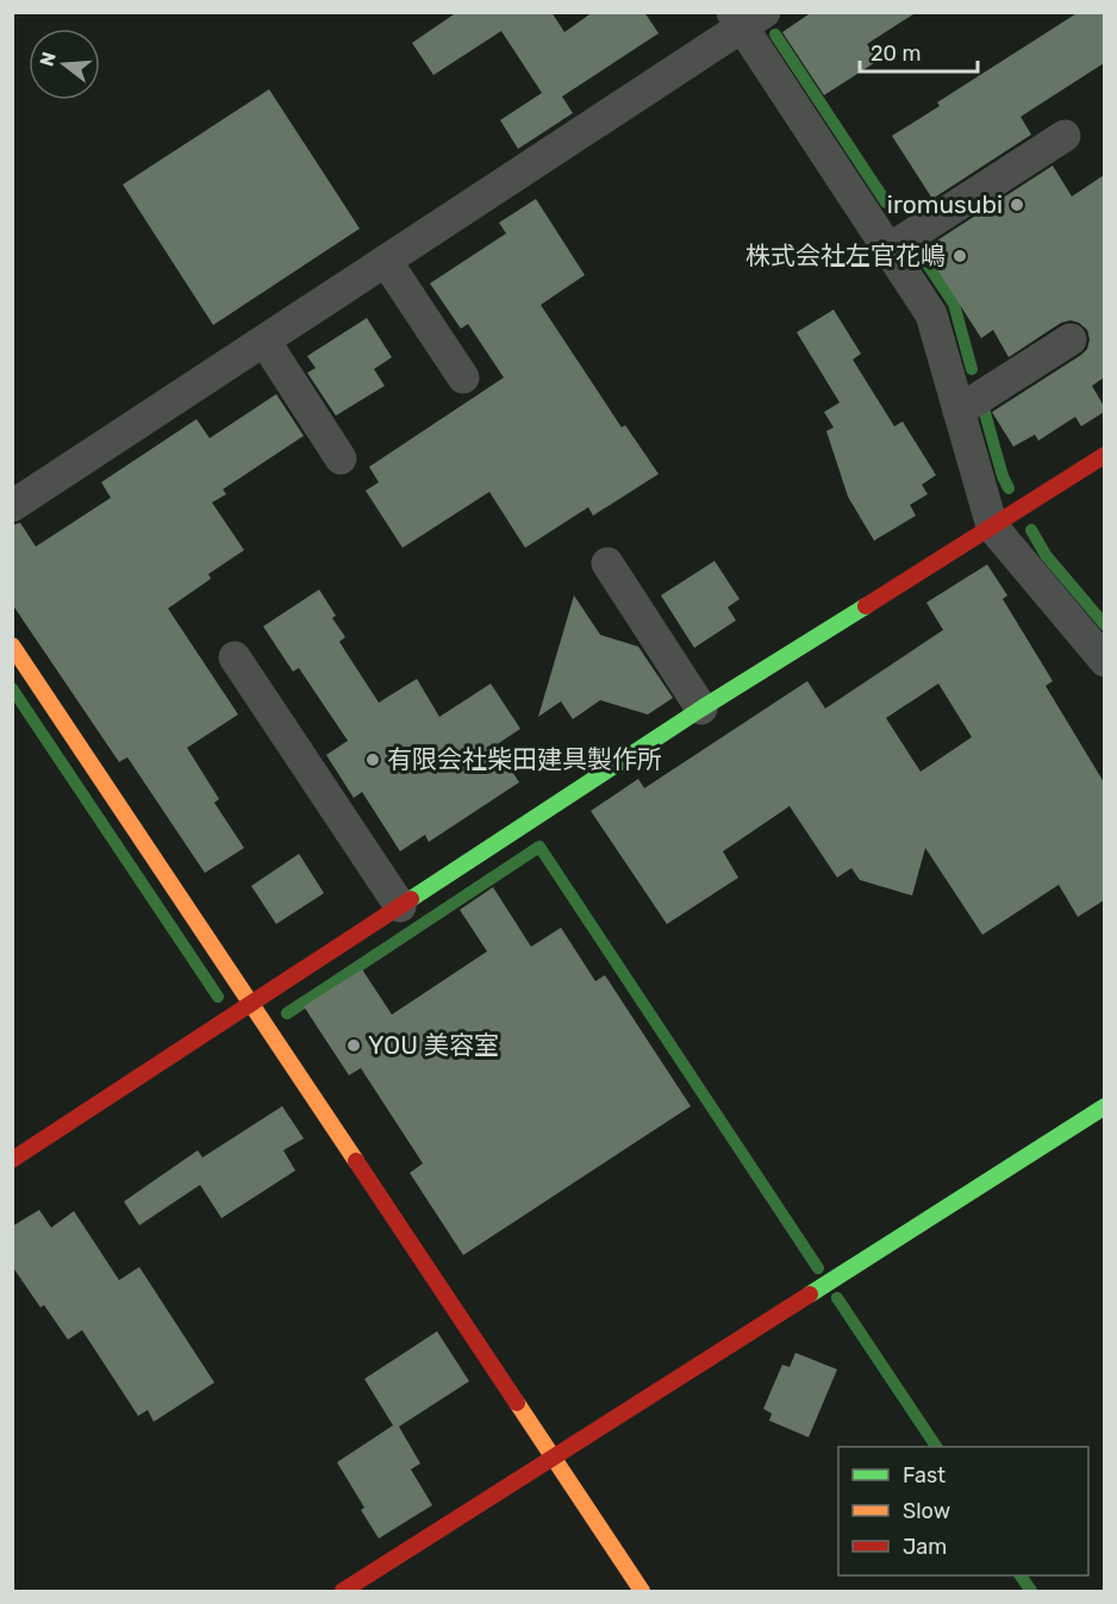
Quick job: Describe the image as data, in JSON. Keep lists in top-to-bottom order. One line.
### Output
{"places":["iromusubi","株式会社左官花嶋","有限会社柴田建具製作所","YOU 美容室"],"legend":["Fast","Slow","Jam"],"scale_bar":"20 m","north":"left"}
